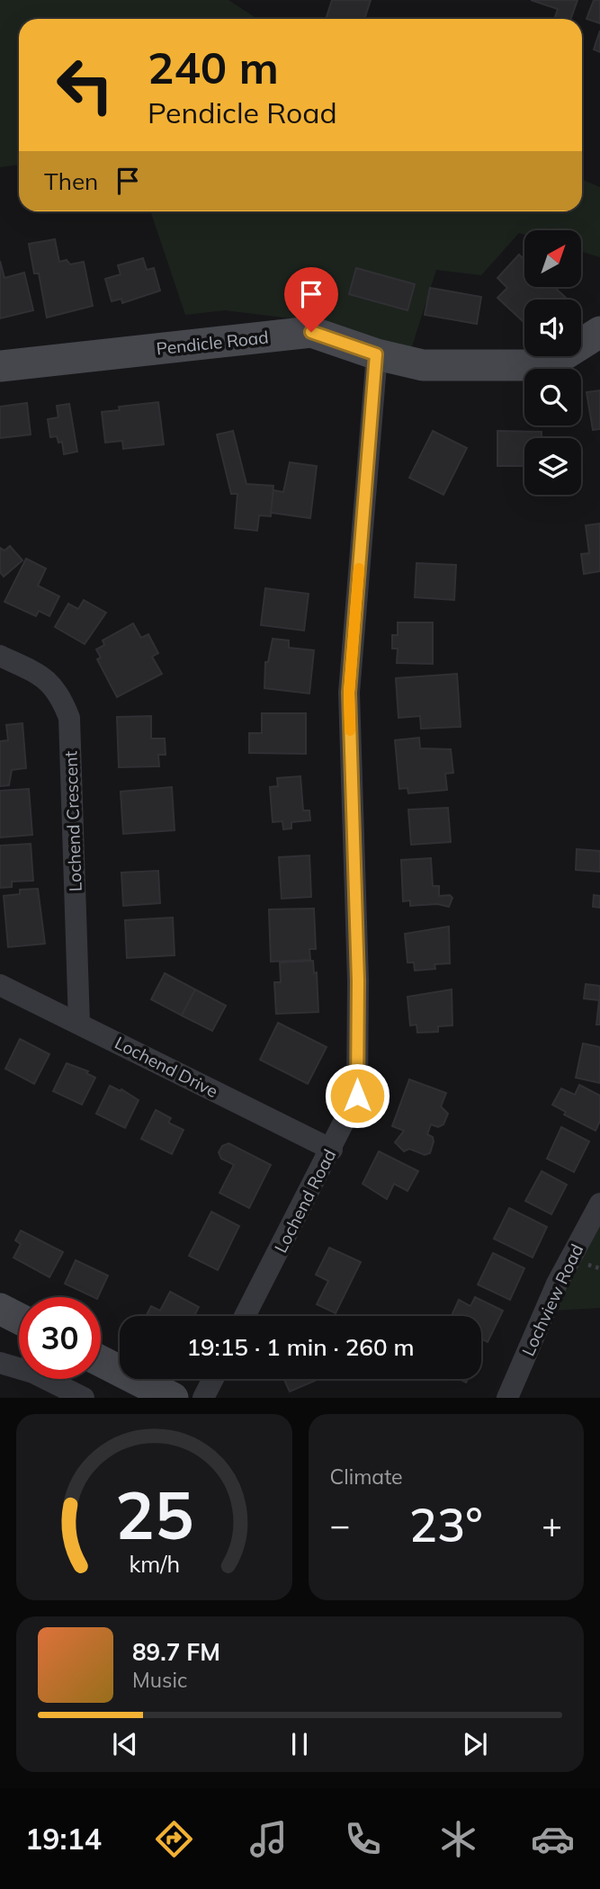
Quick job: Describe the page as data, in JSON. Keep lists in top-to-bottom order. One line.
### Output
{"streets":{"street":["Pendicle Road","Lochend Crescent","Lochend Drive","Lochend Road","Lochview Road"]},"crossings":[["Pendicle Road","Lochend Road"],["Lochend Crescent","Lochend Drive"],["Lochend Drive","Lochend Road"]],"north":"top right","page":{"turn":["240 m","Pendicle Road"],"then":"Then","limit":"30","trip":"19:15 · 1 min · 260 m","tile":"Climate","heat":["−","23°","+"],"song":["89.7 FM","Music"],"tabs":"19:14","gauge":["25","km/h"]}}
